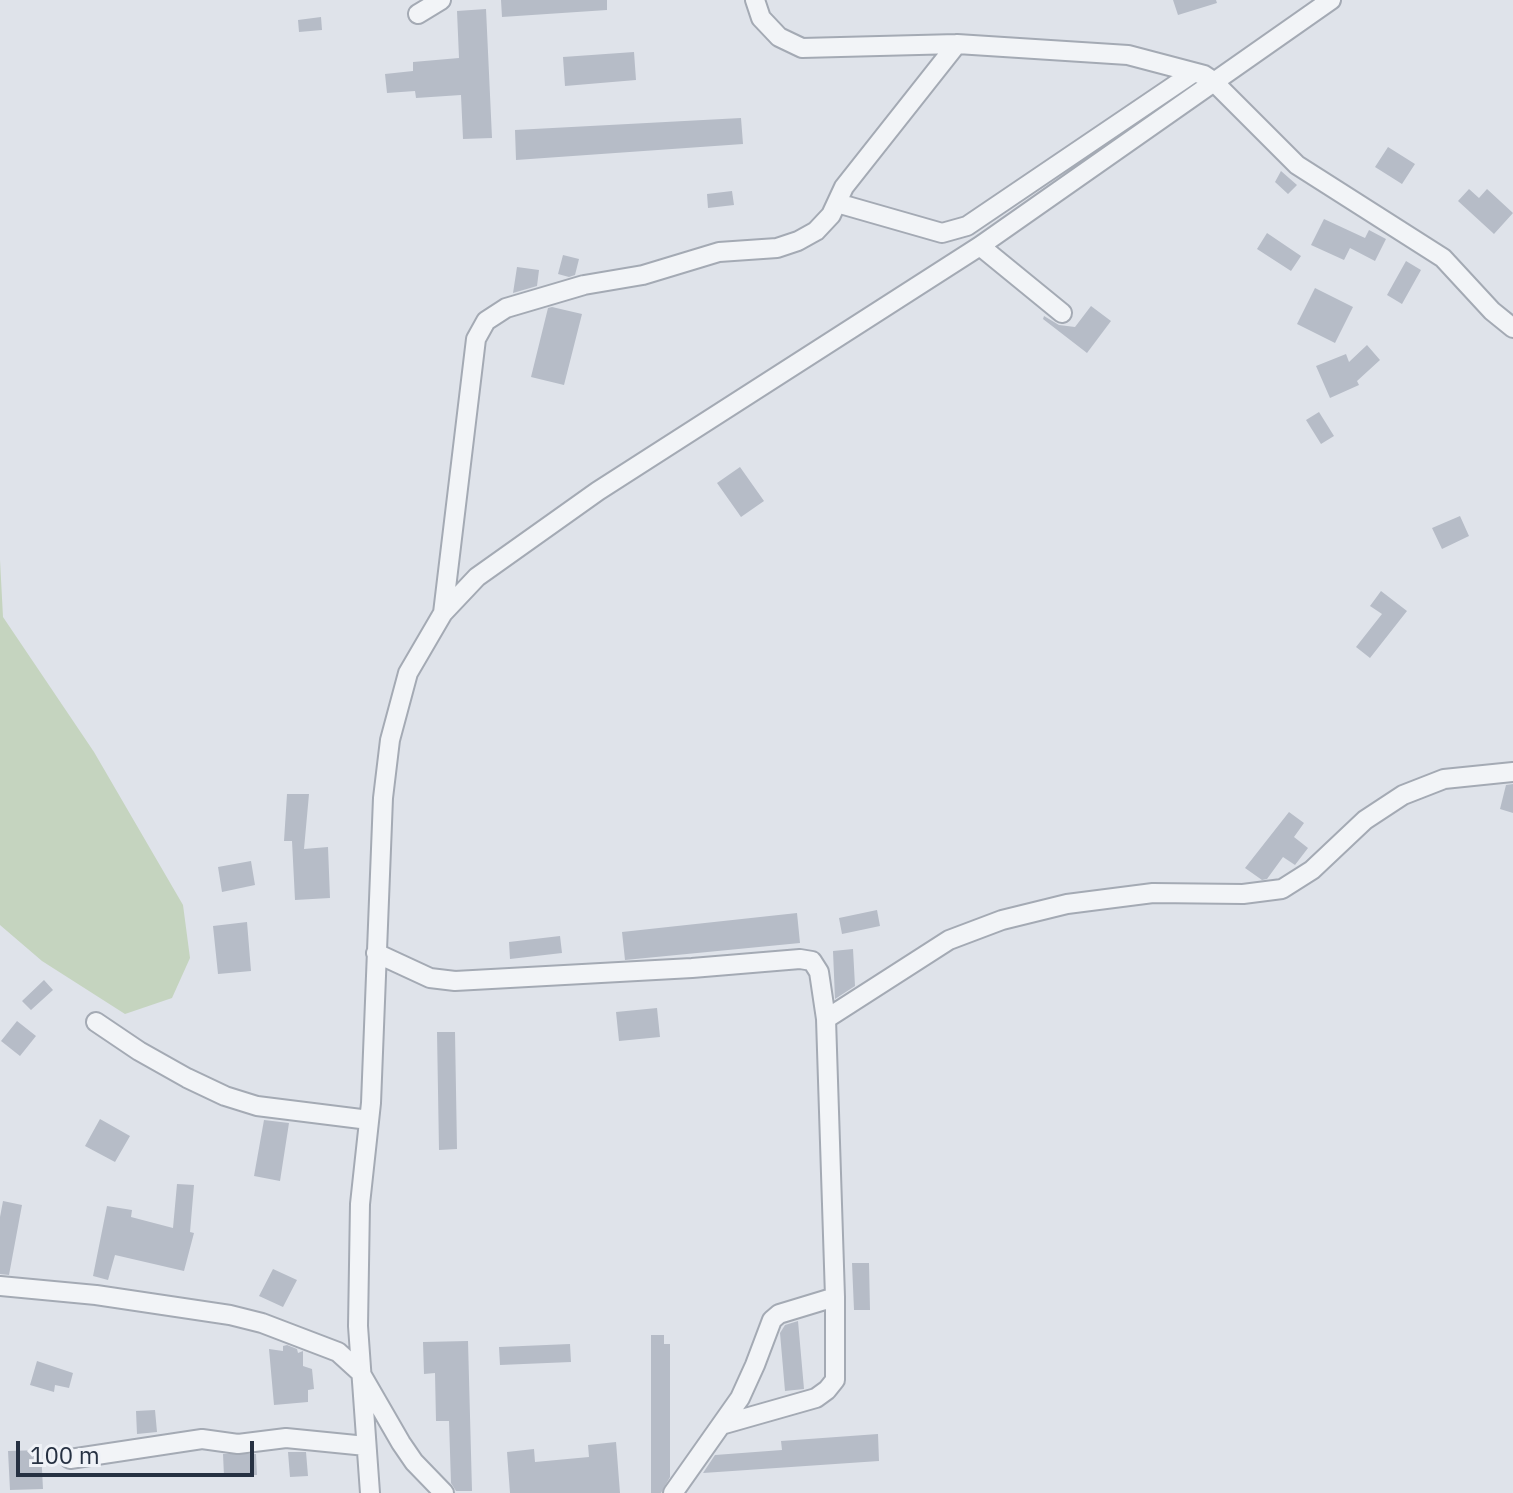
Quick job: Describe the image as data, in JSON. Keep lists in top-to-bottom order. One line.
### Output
{"scale_bar":"100 m"}
